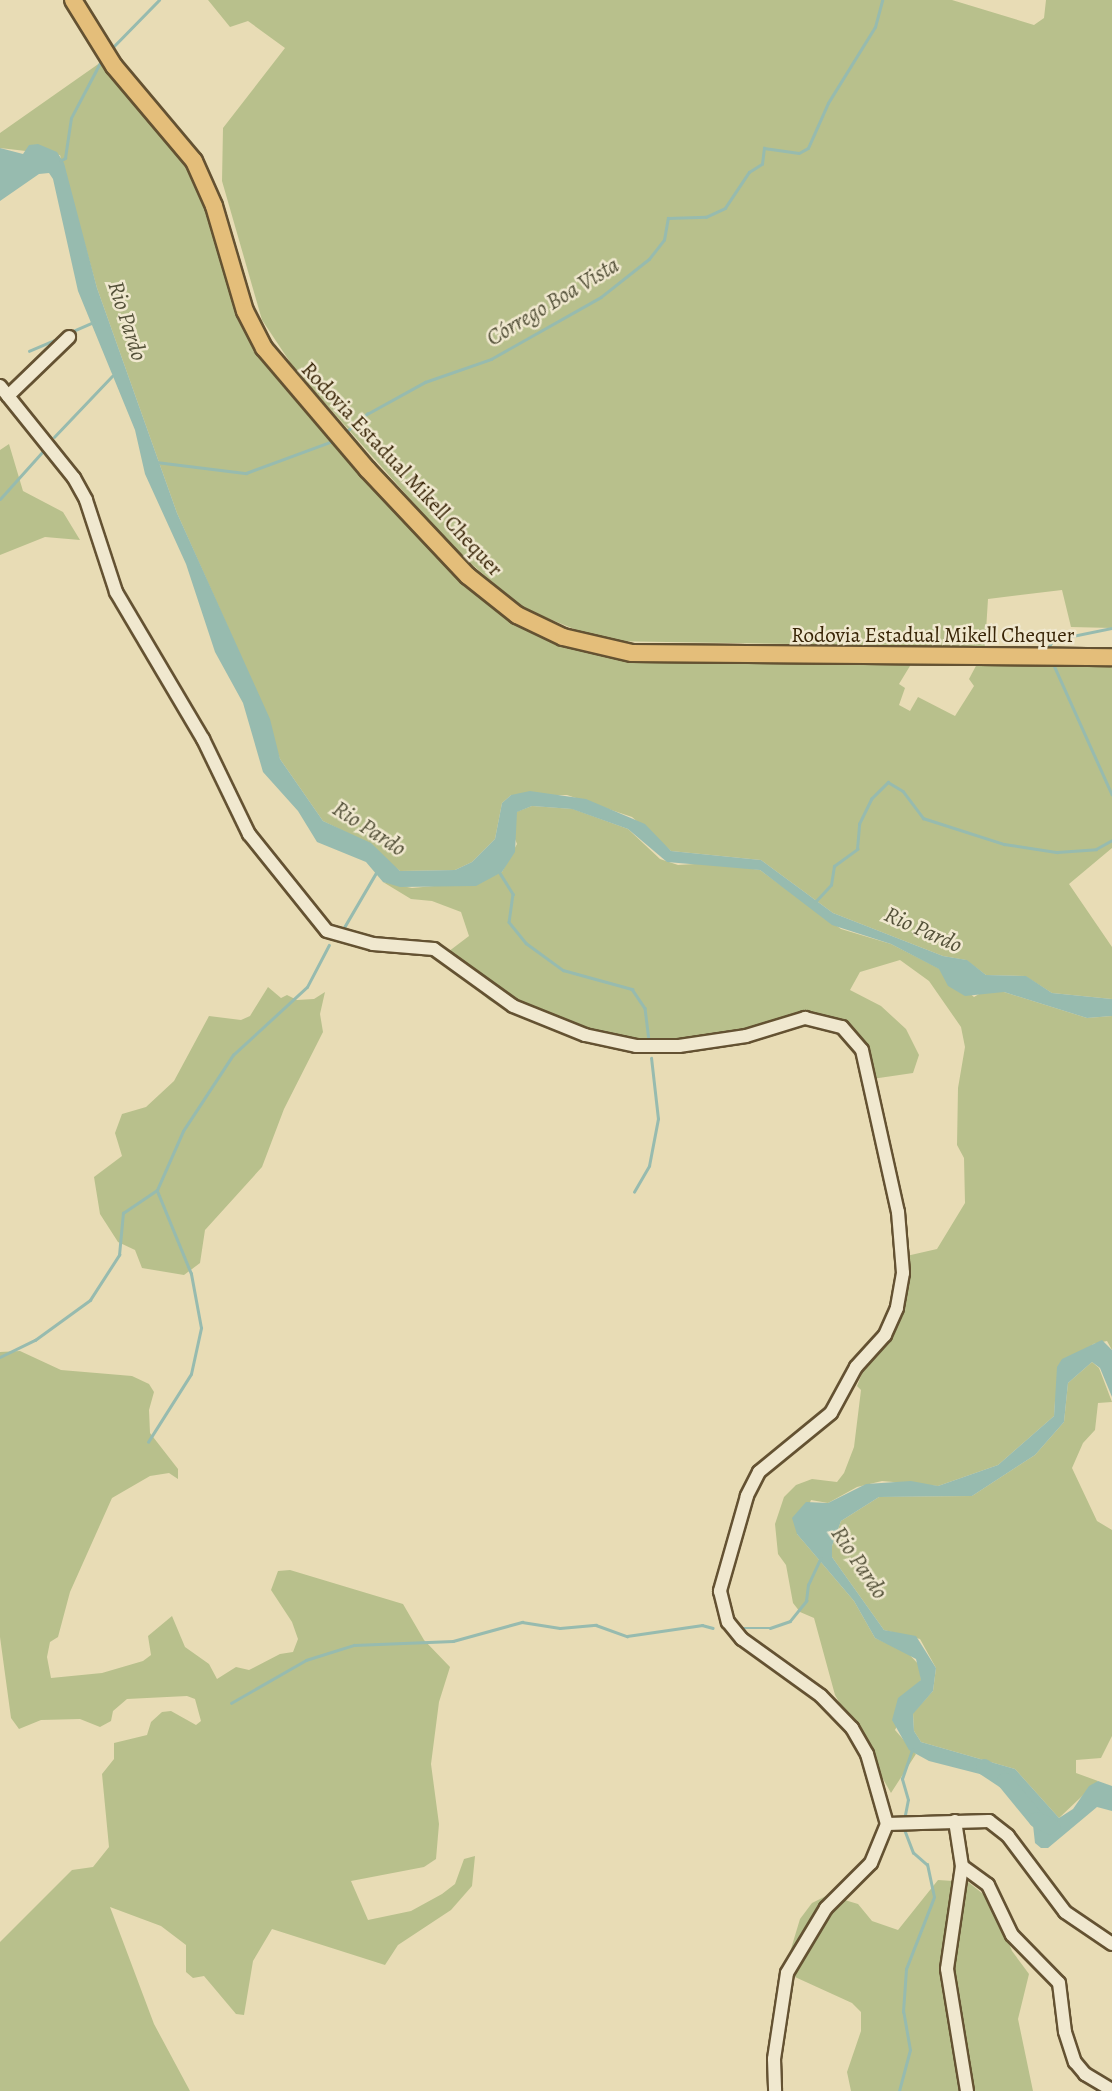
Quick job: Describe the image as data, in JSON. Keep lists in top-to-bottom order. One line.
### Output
{"streets":{"main road":["Rodovia Estadual Mikell Chequer"]},"water":["Córrego Boa Vista","Rio Pardo"]}
